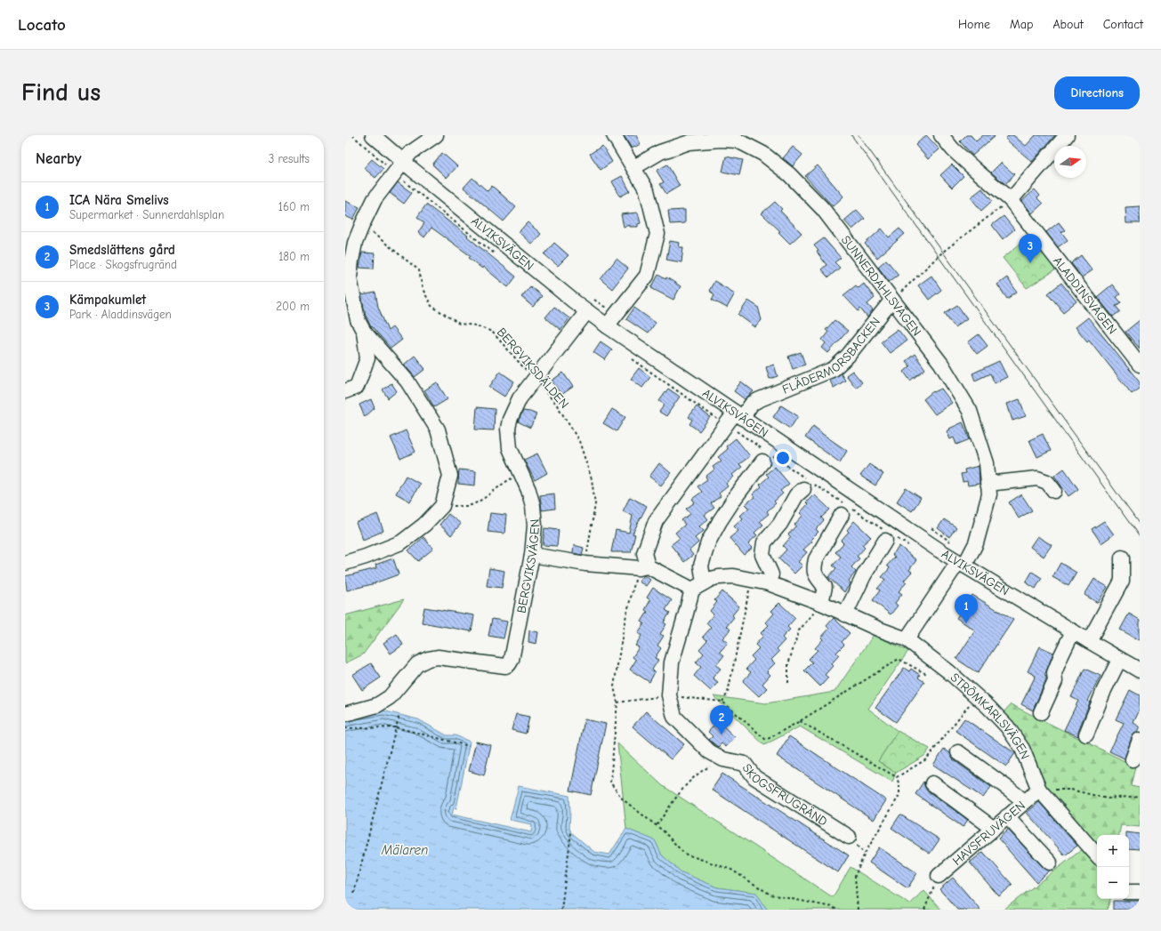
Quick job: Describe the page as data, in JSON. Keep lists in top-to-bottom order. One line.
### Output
{"streets":{"street":["ALVIKSVÄGEN","SUNNERDAHLSVÄGEN","ALADDINSVÄGEN","FLÄDERMORSBACKEN","BERGVIKSVÄGEN","STRÖMKARLSVÄGEN","SKOGSFRUGRÄND","HAVSFRUVÄGEN"],"path":["BERGVIKSDÄLDEN"]},"crossings":[["ALVIKSVÄGEN","SUNNERDAHLSVÄGEN"],["ALVIKSVÄGEN","FLÄDERMORSBACKEN"],["ALVIKSVÄGEN","BERGVIKSVÄGEN"],["SUNNERDAHLSVÄGEN","FLÄDERMORSBACKEN"],["SUNNERDAHLSVÄGEN","STRÖMKARLSVÄGEN"],["BERGVIKSDÄLDEN","BERGVIKSVÄGEN"],["STRÖMKARLSVÄGEN","SKOGSFRUGRÄND"],["STRÖMKARLSVÄGEN","HAVSFRUVÄGEN"]],"water":["Mälaren"],"north":"right","page":{"header":"Locato","nav":["Home","Map","About","Contact"],"buttons":"Directions","title":"Find us","heading":["Nearby","3 results"],"list":[{"mark":"1","name":"ICA Nära Smelivs","note":"Supermarket · Sunnerdahlsplan","value":"160 m"},{"mark":"2","name":"Smedslättens gård","note":"Place · Skogsfrugränd","value":"180 m"},{"mark":"3","name":"Kämpakumlet","note":"Park · Aladdinsvägen","value":"200 m"}],"pins":["3","1","2"],"map_buttons":["+","−"]}}
